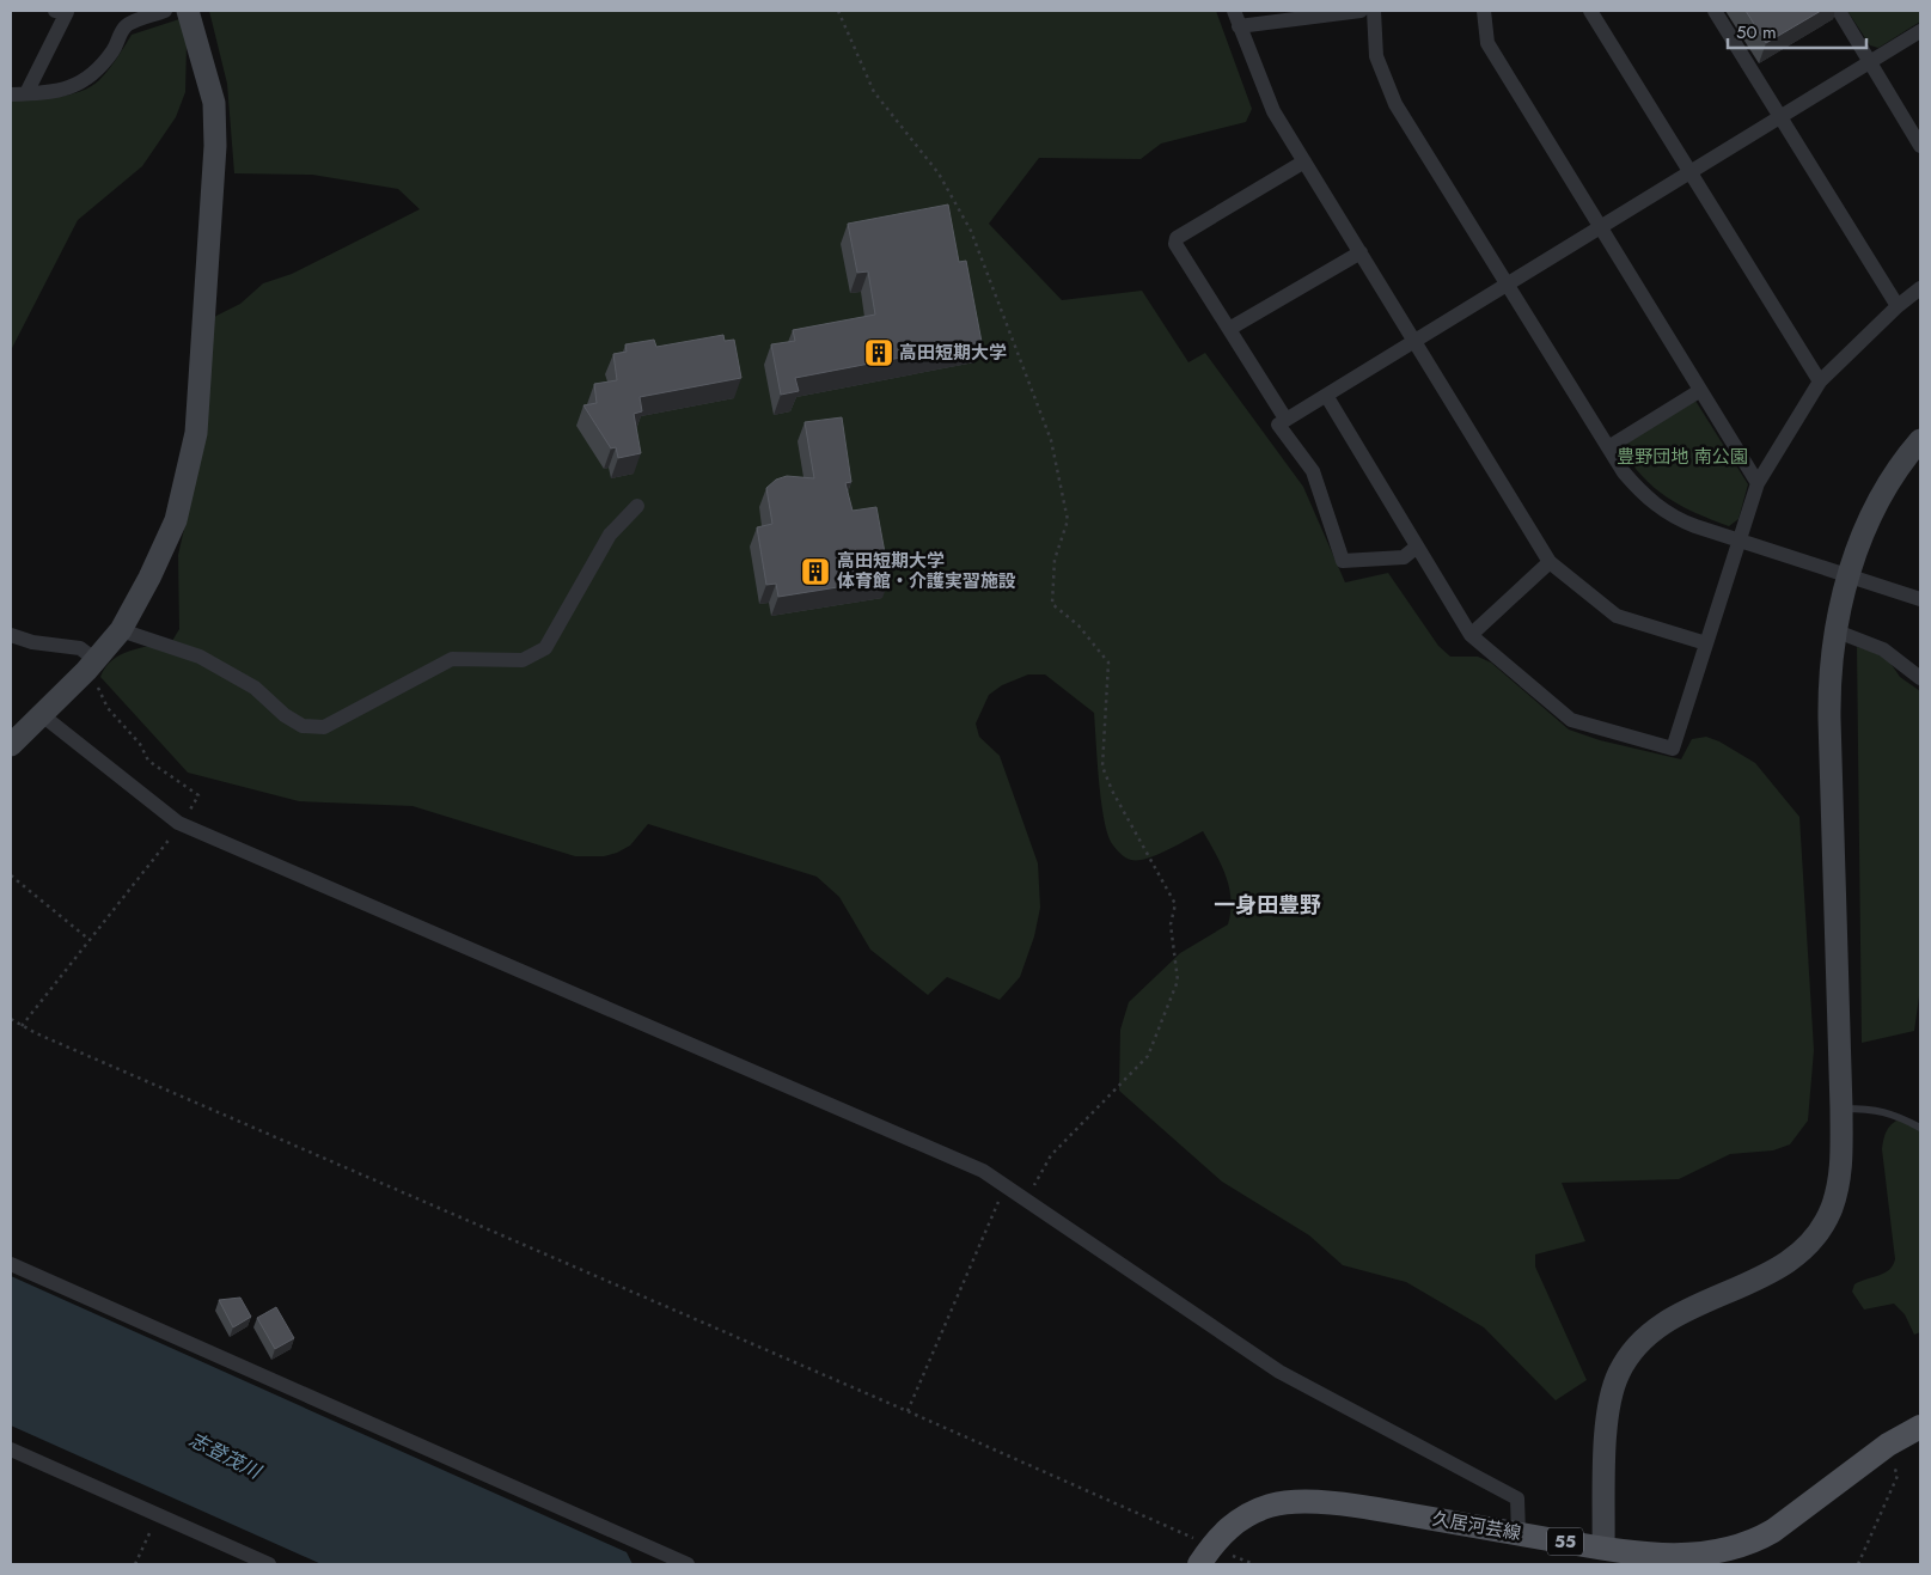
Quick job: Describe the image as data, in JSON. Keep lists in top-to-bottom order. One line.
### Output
{"streets":{"main road":["久居河芸線","55"]},"districts":["一身田豊野"],"water":["志登茂川"],"parks":["豊野団地 南公園"],"places":{"building":["高田短期大学","高田短期大学 体育館・介護実習施設"]},"scale_bar":"50 m"}
